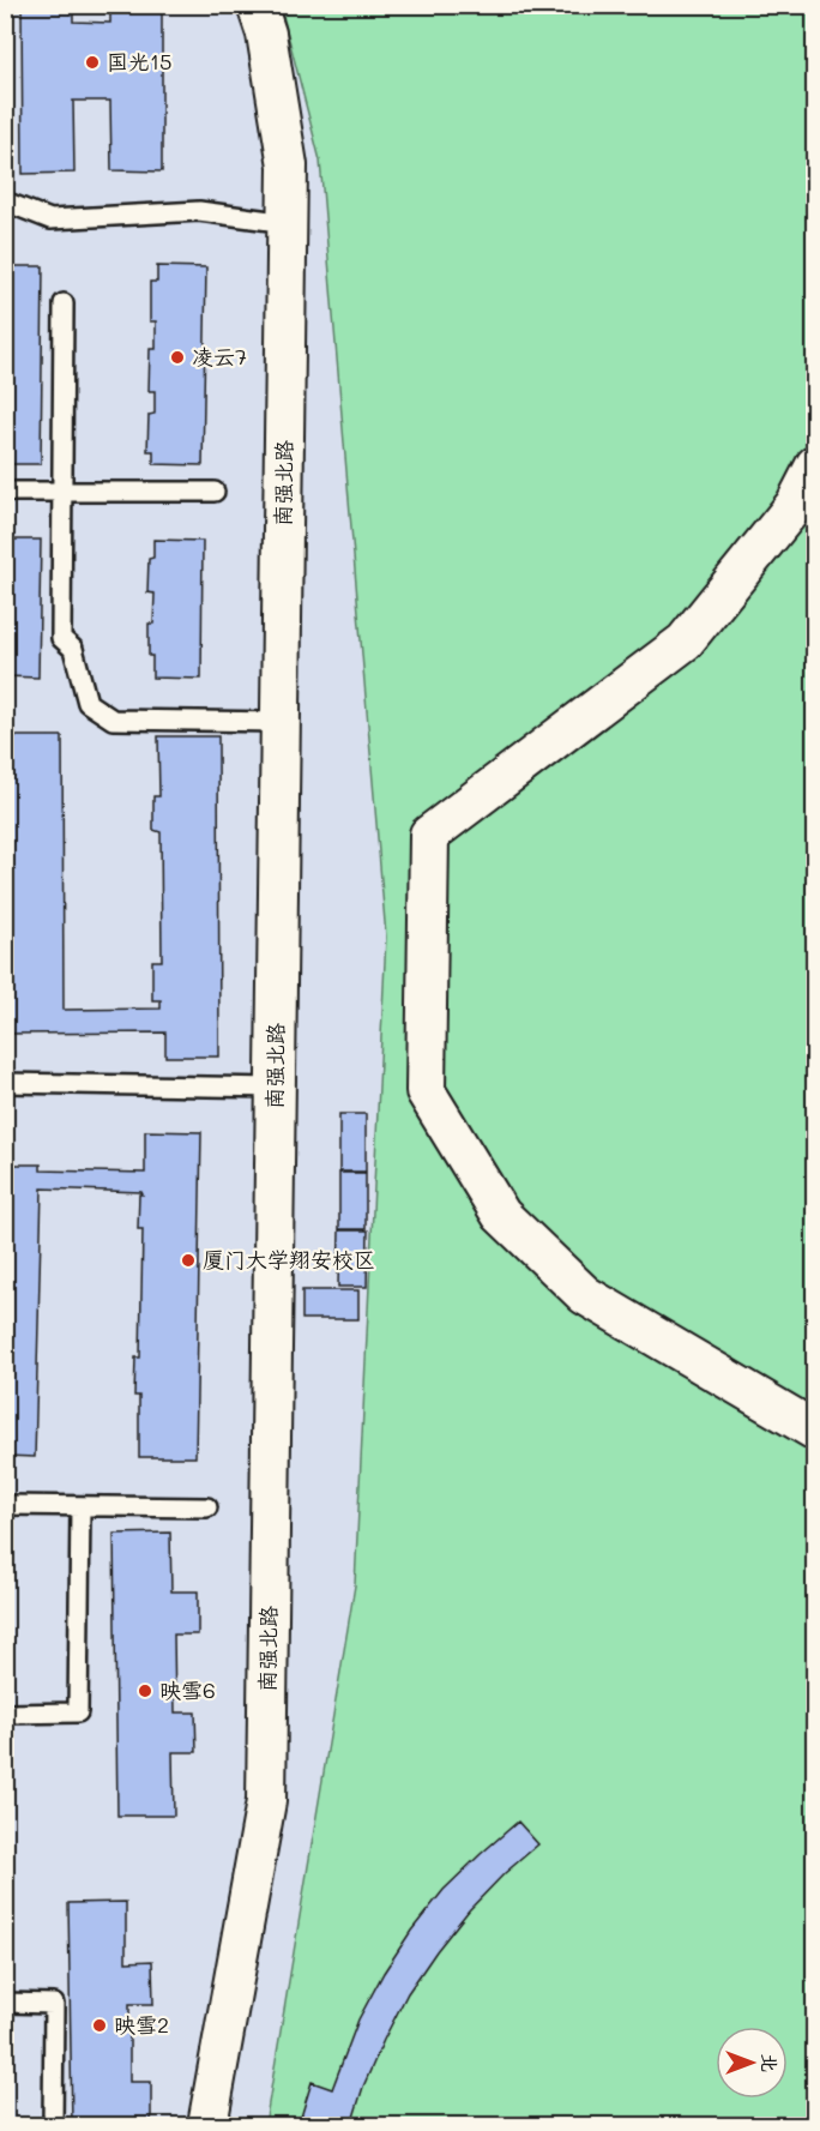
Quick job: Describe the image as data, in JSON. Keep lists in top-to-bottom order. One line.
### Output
{"streets":{"street":["南强北路"]},"places":["国光15","凌云7","厦门大学翔安校区","映雪6","映雪2"],"north":"right"}
